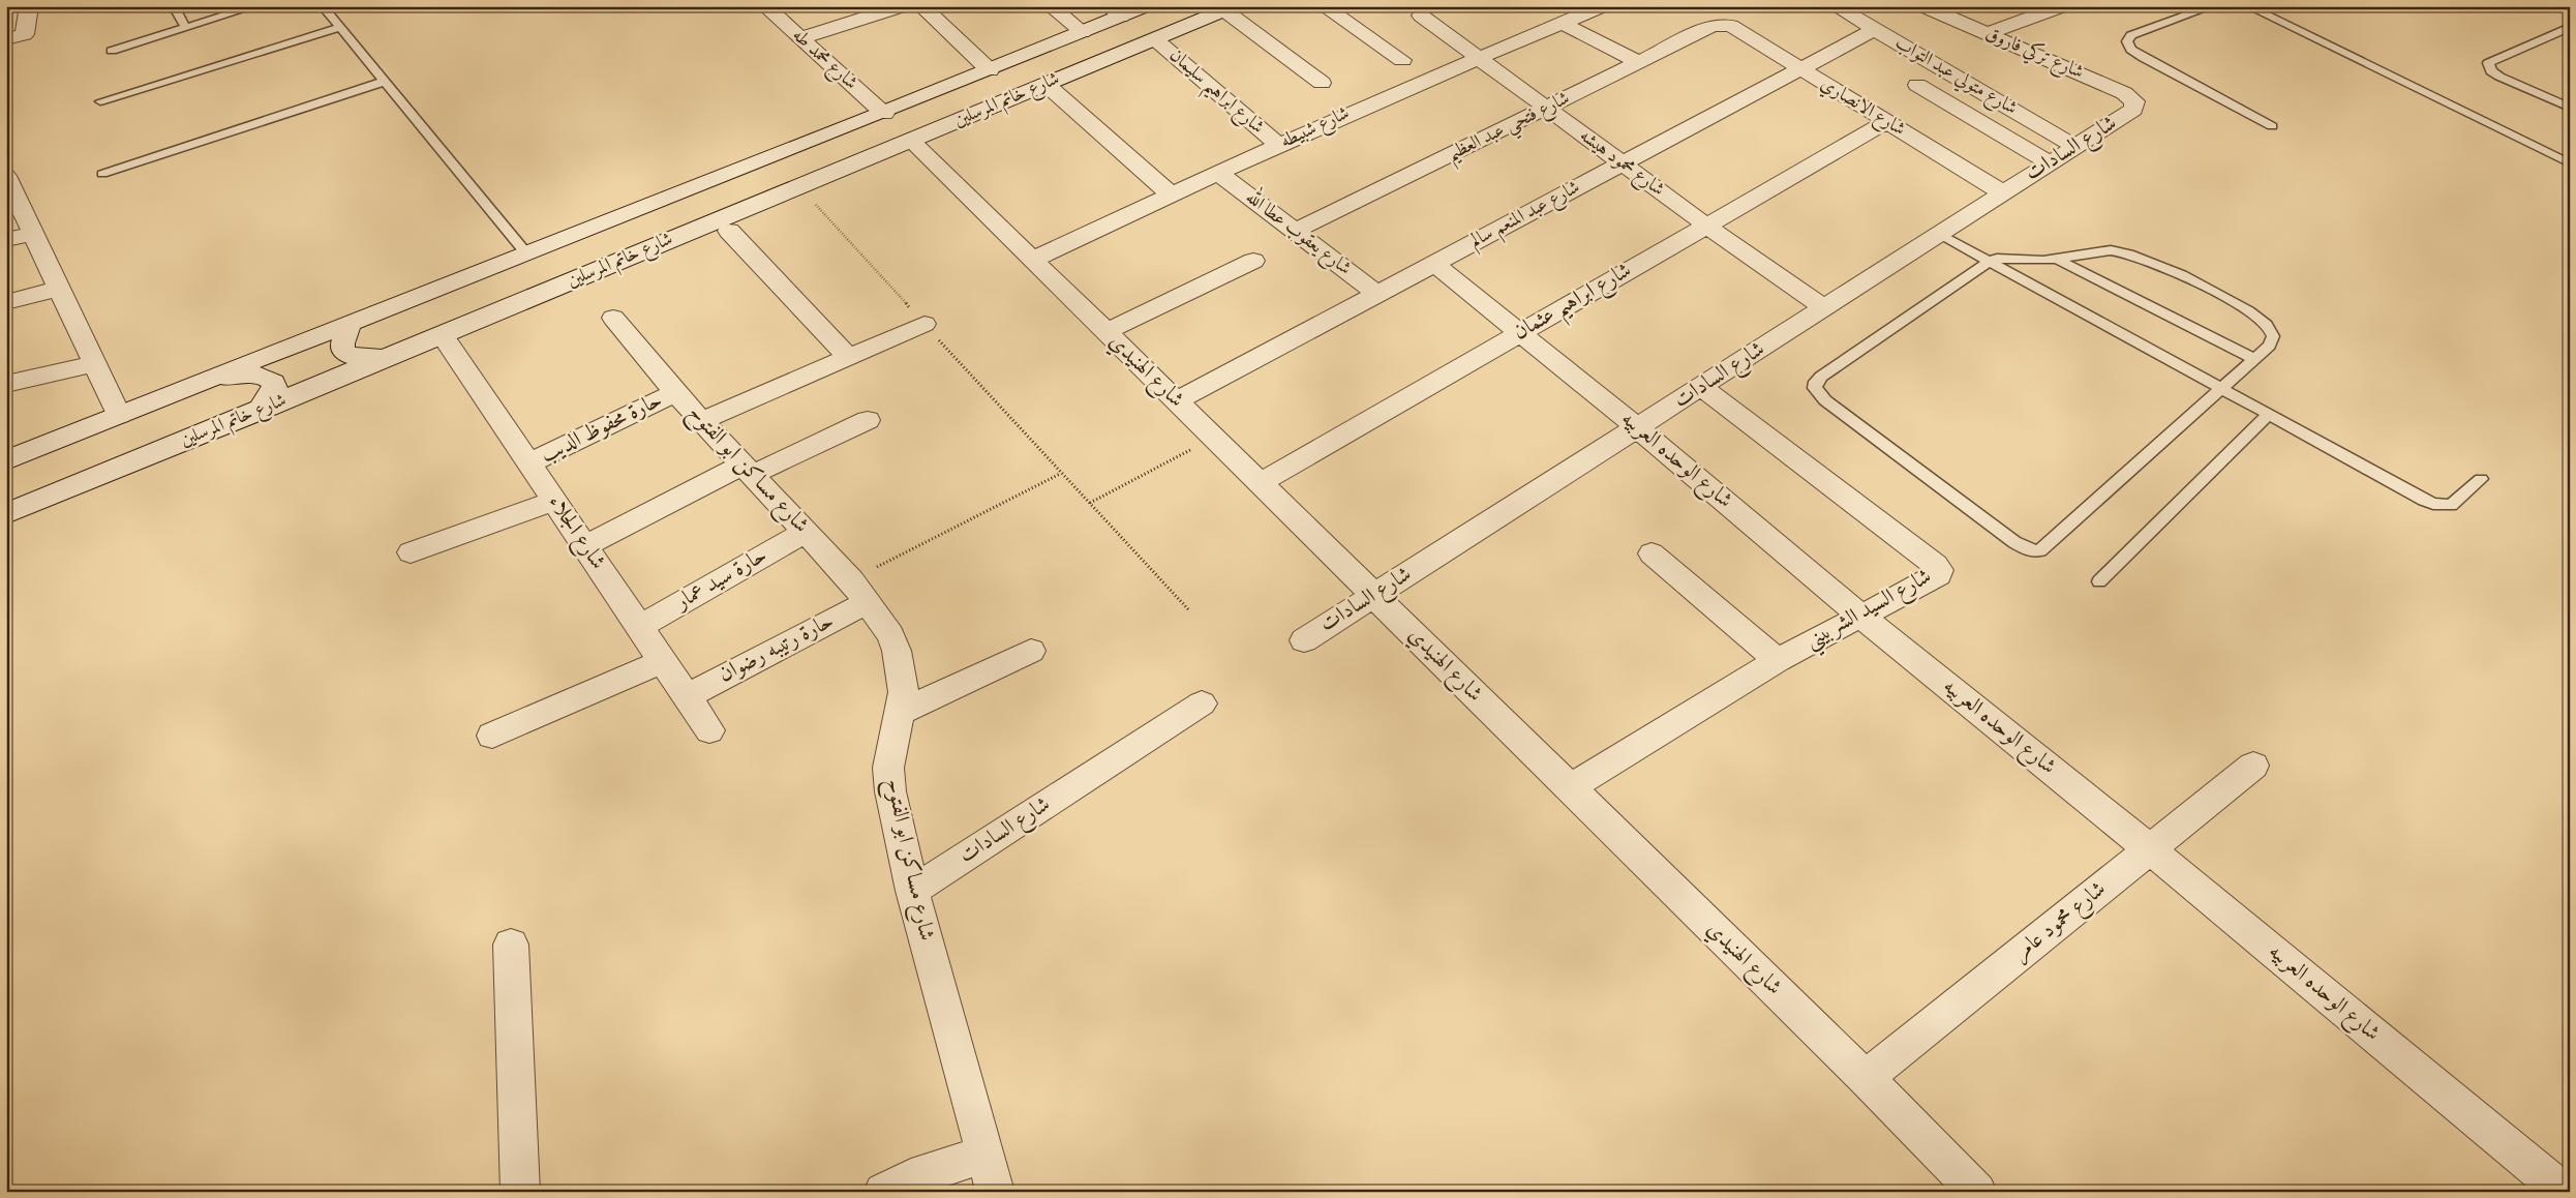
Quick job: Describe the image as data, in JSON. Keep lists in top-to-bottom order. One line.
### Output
{"streets":{"street":["شارع تركي فاروق","شارع محمد طه","شارع متولي عبد التواب","شارع ابراهيم سليمان","شارع خاتم المرسلين","شارع الانصاري","شارع فتحي عبد العظيم","شارع شبيطه","شارع السادات","شارع محمود هيشه","شارع عبد المنعم سالم","شارع يعقوب عطا الله","شارع ابراهيم عثمان","شارع الهنيدي","حارة محفوظ الديب","شارع الوحده العربيه","شارع مساكن ابو الفتوح","شارع الجلاء","حارة سيد عمار","شارع السيد الشربيني","حارة رتيبه رضوان","شارع محمود عامر"]},"crossings":[["شارع تركي فاروق","شارع السادات"],["شارع محمد طه","شارع خاتم المرسلين"],["شارع متولي عبد التواب","شارع السادات"],["شارع متولي عبد التواب","شارع عبد المنعم سالم"],["شارع ابراهيم سليمان","شارع خاتم المرسلين"],["شارع ابراهيم سليمان","شارع شبيطه"],["شارع خاتم المرسلين","شارع الهنيدي"],["شارع خاتم المرسلين","شارع الجلاء"],["شارع الانصاري","شارع فتحي عبد العظيم"],["شارع الانصاري","شارع السادات"],["شارع الانصاري","شارع عبد المنعم سالم"],["شارع الانصاري","شارع ابراهيم عثمان"],["شارع فتحي عبد العظيم","شارع محمود هيشه"],["شارع فتحي عبد العظيم","شارع يعقوب عطا الله"],["شارع شبيطه","شارع محمود هيشه"],["شارع شبيطه","شارع يعقوب عطا الله"],["شارع شبيطه","شارع الهنيدي"],["شارع السادات","شارع محمود هيشه"],["شارع السادات","شارع الهنيدي"],["شارع السادات","شارع الوحده العربيه"],["شارع السادات","شارع مساكن ابو الفتوح"],["شارع السادات","شارع السيد الشربيني"],["شارع محمود هيشه","شارع عبد المنعم سالم"],["شارع محمود هيشه","شارع ابراهيم عثمان"],["شارع عبد المنعم سالم","شارع يعقوب عطا الله"],["شارع عبد المنعم سالم","شارع الهنيدي"],["شارع عبد المنعم سالم","شارع الوحده العربيه"],["شارع ابراهيم عثمان","شارع الهنيدي"],["شارع ابراهيم عثمان","شارع الوحده العربيه"],["شارع الهنيدي","شارع السيد الشربيني"],["شارع الهنيدي","شارع محمود عامر"],["حارة محفوظ الديب","شارع مساكن ابو الفتوح"],["حارة محفوظ الديب","شارع الجلاء"],["شارع الوحده العربيه","شارع السيد الشربيني"],["شارع الوحده العربيه","شارع محمود عامر"],["شارع مساكن ابو الفتوح","حارة سيد عمار"],["شارع مساكن ابو الفتوح","حارة رتيبه رضوان"],["شارع الجلاء","حارة سيد عمار"],["شارع الجلاء","حارة رتيبه رضوان"]]}
